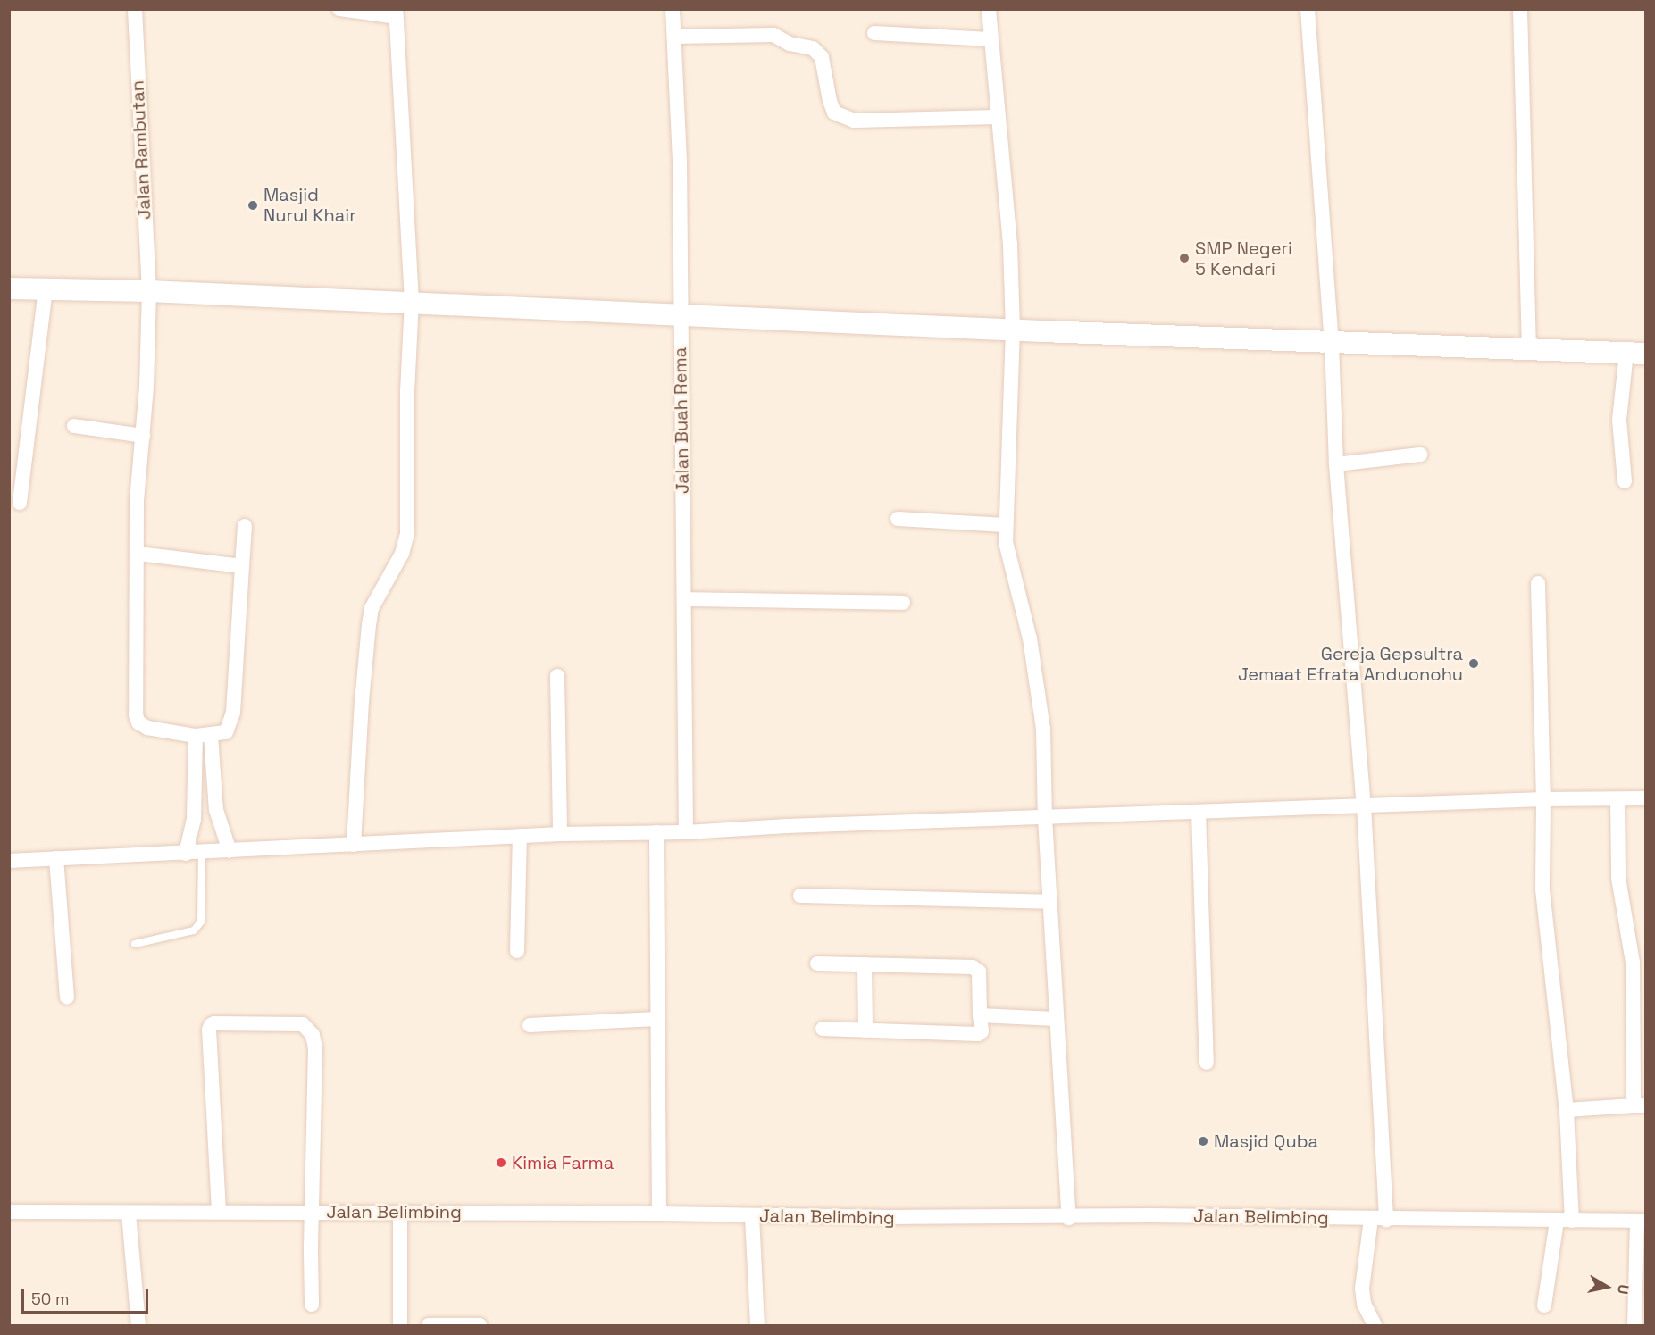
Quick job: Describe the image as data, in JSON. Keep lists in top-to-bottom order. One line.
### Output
{"streets":{"street":["Jalan Rambutan","Jalan Buah Rema","Jalan Belimbing"]},"places":["Masjid Nurul Khair","SMP Negeri 5 Kendari","Gereja Gepsultra Jemaat Efrata Anduonohu","Masjid Quba","Kimia Farma"],"scale_bar":"50 m","north":"right"}
